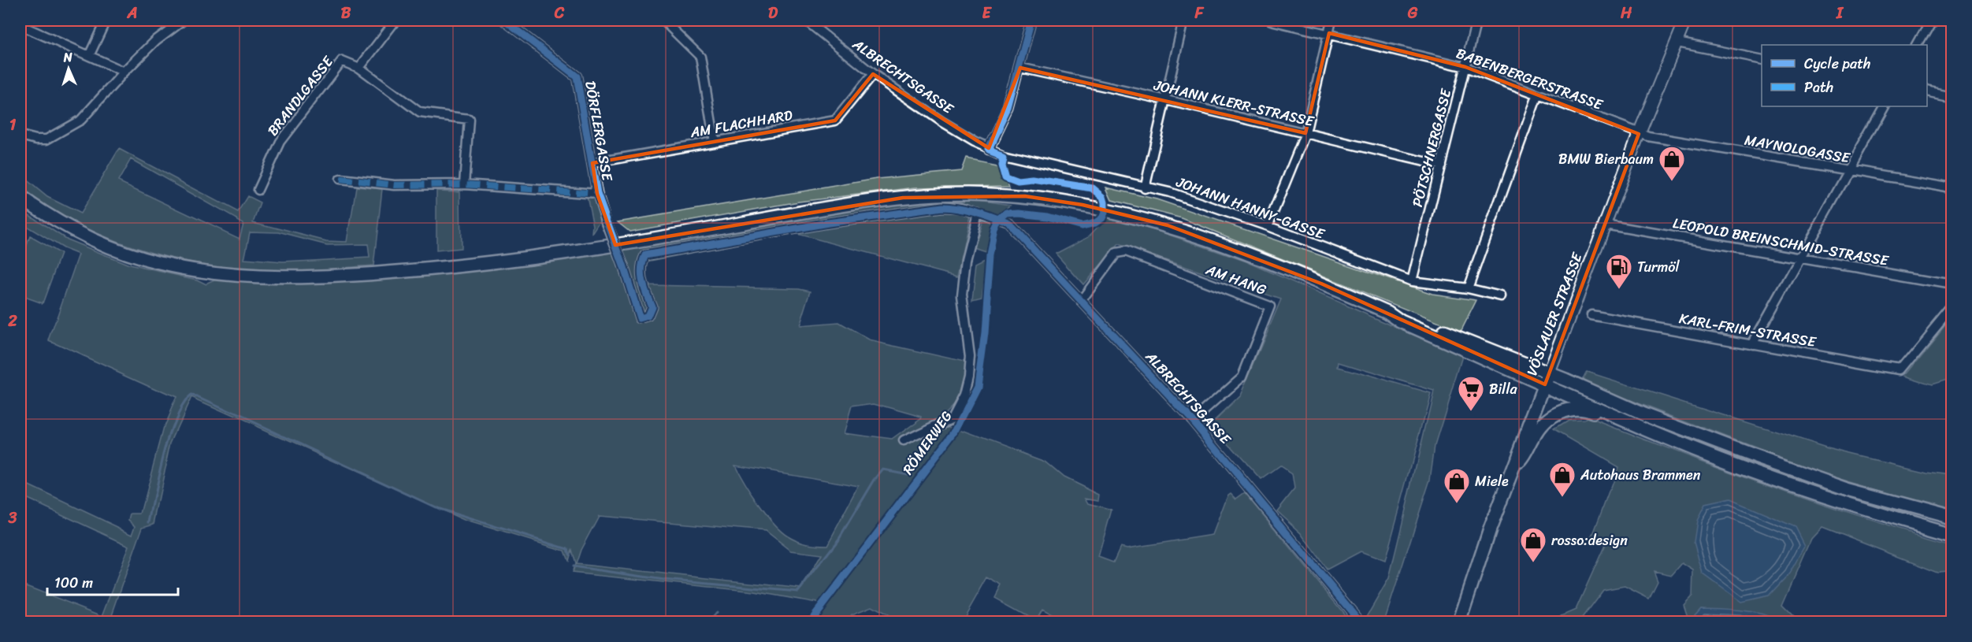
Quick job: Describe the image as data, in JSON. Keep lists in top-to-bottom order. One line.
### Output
{"streets":{"main road":["VÖSLAUER STRASSE"],"street":["ALBRECHTSGASSE","BABENBERGERSTRASSE","BRANDLGASSE","JOHANN KLERR-STRASSE","AM FLACHHARD","DÖRFLERGASSE","PÖTSCHNERGASSE","MAYNOLOGASSE","JOHANN HANNY-GASSE","LEOPOLD BREINSCHMID-STRASSE","AM HANG","KARL-FRIM-STRASSE"],"cycle path":["RÖMERWEG"]},"crossings":[["ALBRECHTSGASSE","AM FLACHHARD"],["ALBRECHTSGASSE","DÖRFLERGASSE"],["ALBRECHTSGASSE","JOHANN HANNY-GASSE"],["ALBRECHTSGASSE","AM HANG"],["BABENBERGERSTRASSE","PÖTSCHNERGASSE"],["BABENBERGERSTRASSE","MAYNOLOGASSE"],["BABENBERGERSTRASSE","VÖSLAUER STRASSE"],["JOHANN KLERR-STRASSE","PÖTSCHNERGASSE"],["AM FLACHHARD","DÖRFLERGASSE"],["PÖTSCHNERGASSE","JOHANN HANNY-GASSE"],["MAYNOLOGASSE","VÖSLAUER STRASSE"],["LEOPOLD BREINSCHMID-STRASSE","VÖSLAUER STRASSE"]],"places":{"shop":["BMW Bierbaum","Autohaus Brammen","Miele","rosso:design"],"fuel station":["Turmöl"],"supermarket":["Billa"]},"legend":["Cycle path","Path"],"scale_bar":"100 m","north":"top","grid":{"columns":["A","B","C","D","E","F","G","H","I"],"rows":["1","2","3"]}}
